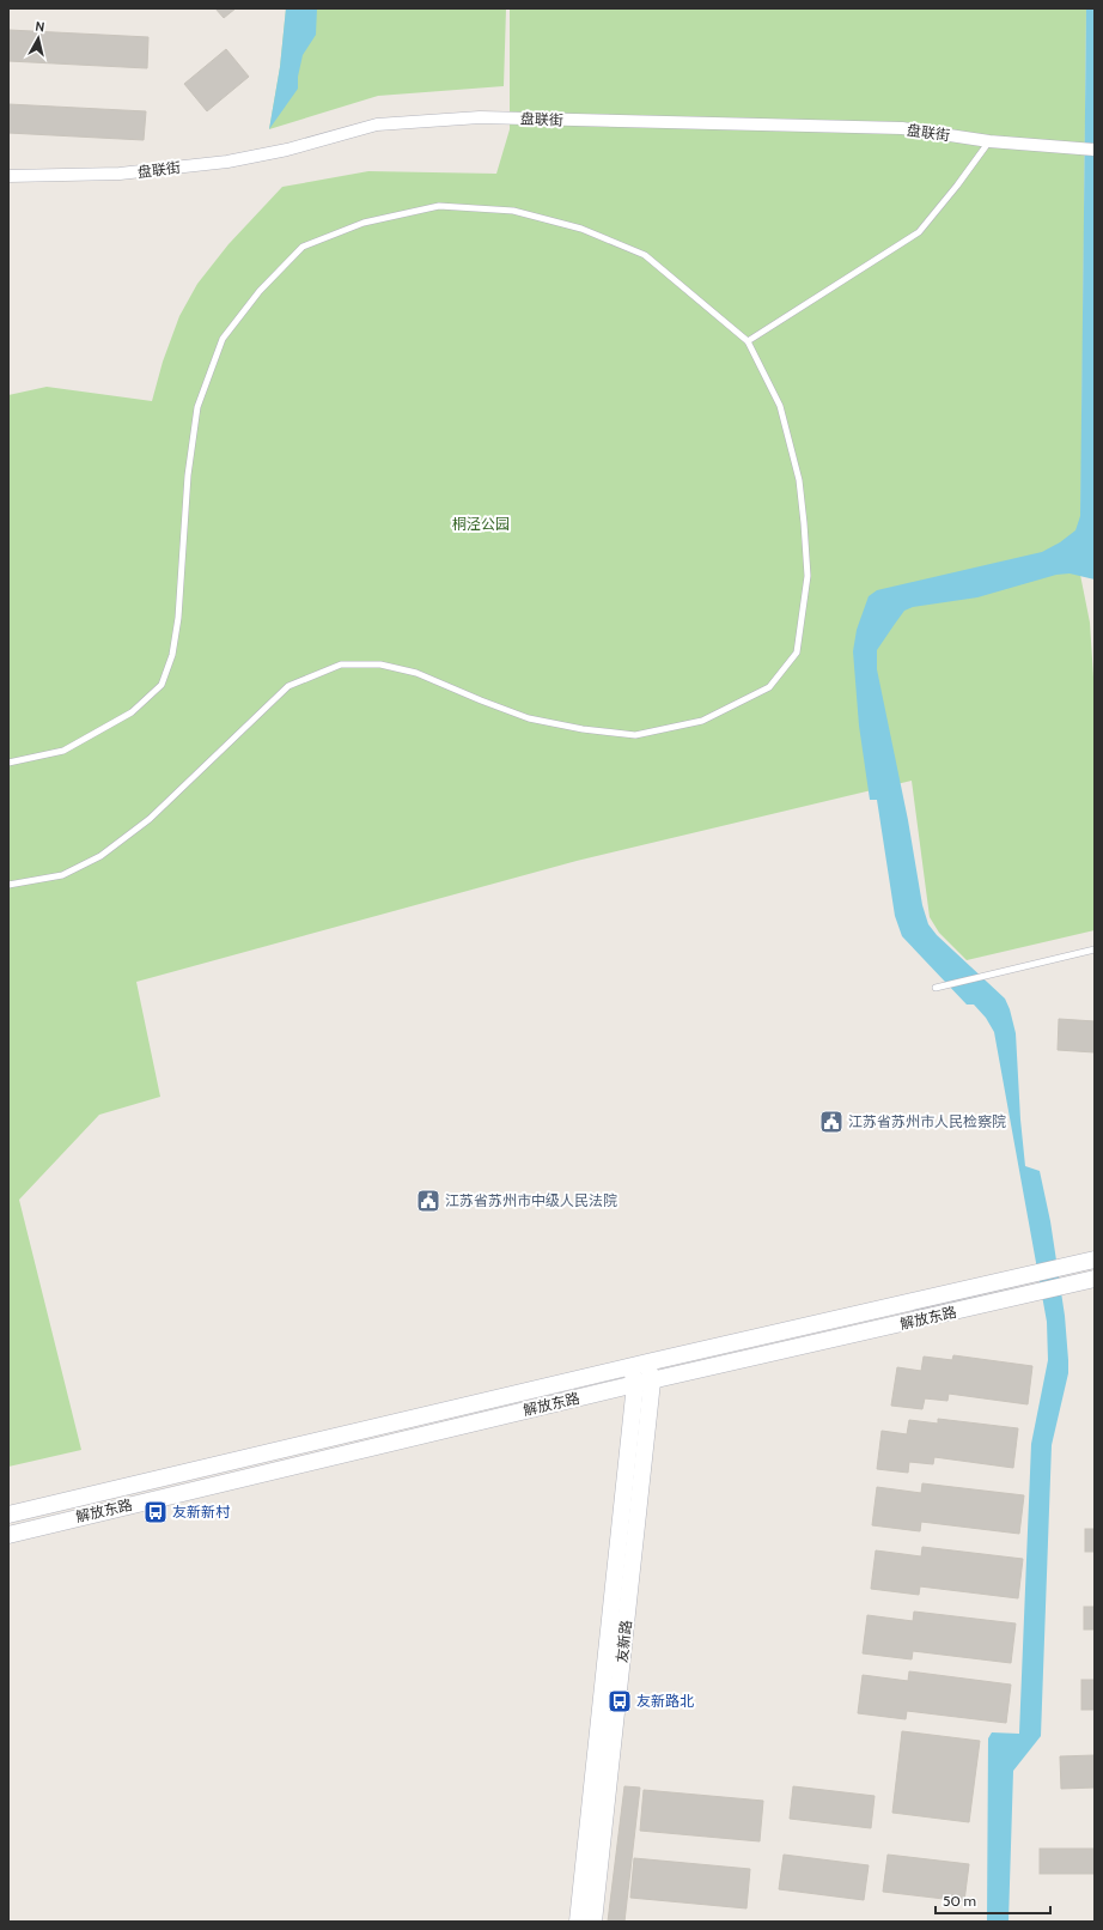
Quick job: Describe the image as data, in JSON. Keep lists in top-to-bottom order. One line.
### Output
{"streets":{"main road":["解放东路","友新路"],"street":["盘联街"]},"crossings":[["解放东路","友新路"]],"parks":["桐泾公园"],"places":{"public building":["江苏省苏州市人民检察院","江苏省苏州市中级人民法院"],"bus stop":["友新新村","友新路北"]},"scale_bar":"50 m","north":"top"}
